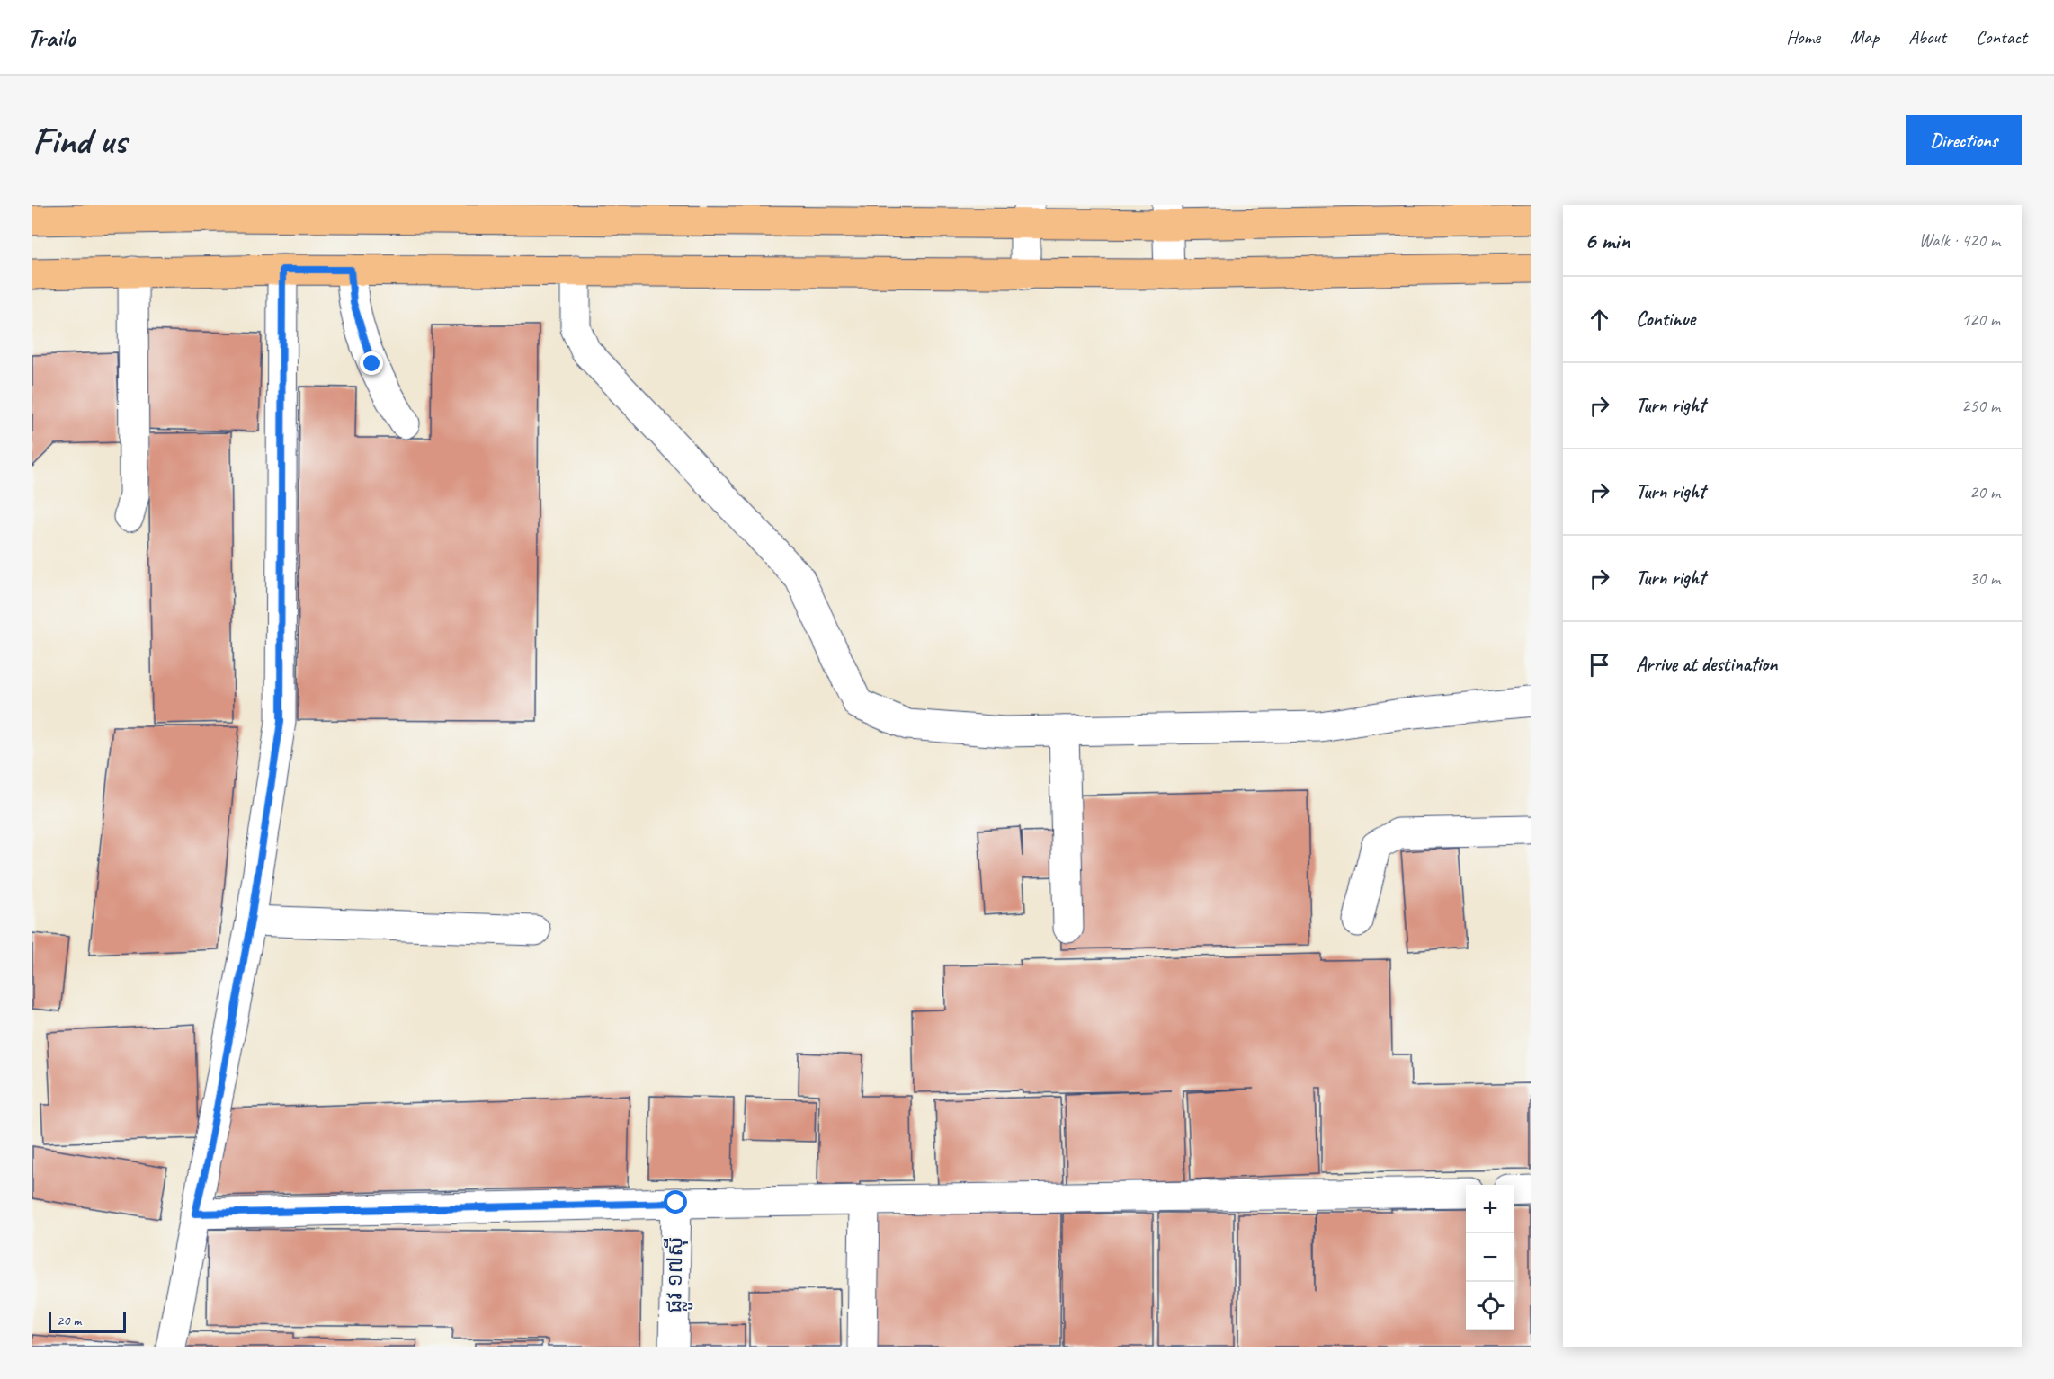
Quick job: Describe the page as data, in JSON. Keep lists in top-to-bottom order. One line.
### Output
{"streets":{"street":["ផ្លូវ ១៧ស៊ី"]},"scale_bar":"20 m","page":{"header":"Trailo","nav":["Home","Map","About","Contact"],"buttons":"Directions","title":"Find us","heading":["6 min","Walk · 420 m"],"list":[["Continue","120 m"],["Turn right","250 m"],["Turn right","20 m"],["Turn right","30 m"],"Arrive at destination"],"map_buttons":["+","−"],"scale":"20 m"}}
